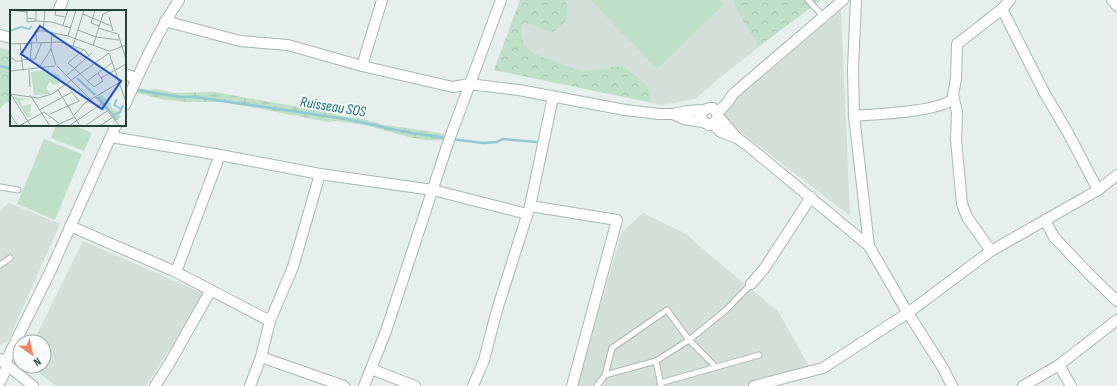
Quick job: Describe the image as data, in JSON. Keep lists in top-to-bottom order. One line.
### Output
{"water":["Ruisseau SOS"],"north":"bottom right"}
